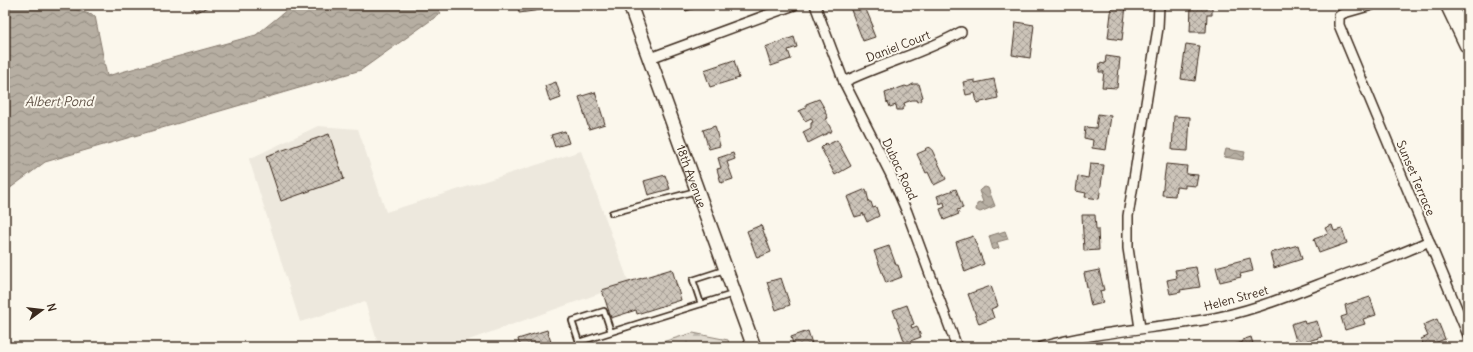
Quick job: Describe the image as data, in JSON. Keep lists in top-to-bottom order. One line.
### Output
{"streets":{"street":["Daniel Court","Dubac Road","18th Avenue","Sunset Terrace","Helen Street"]},"crossings":[["Daniel Court","Dubac Road"],["Sunset Terrace","Helen Street"]],"water":["Albert Pond"],"north":"right"}
